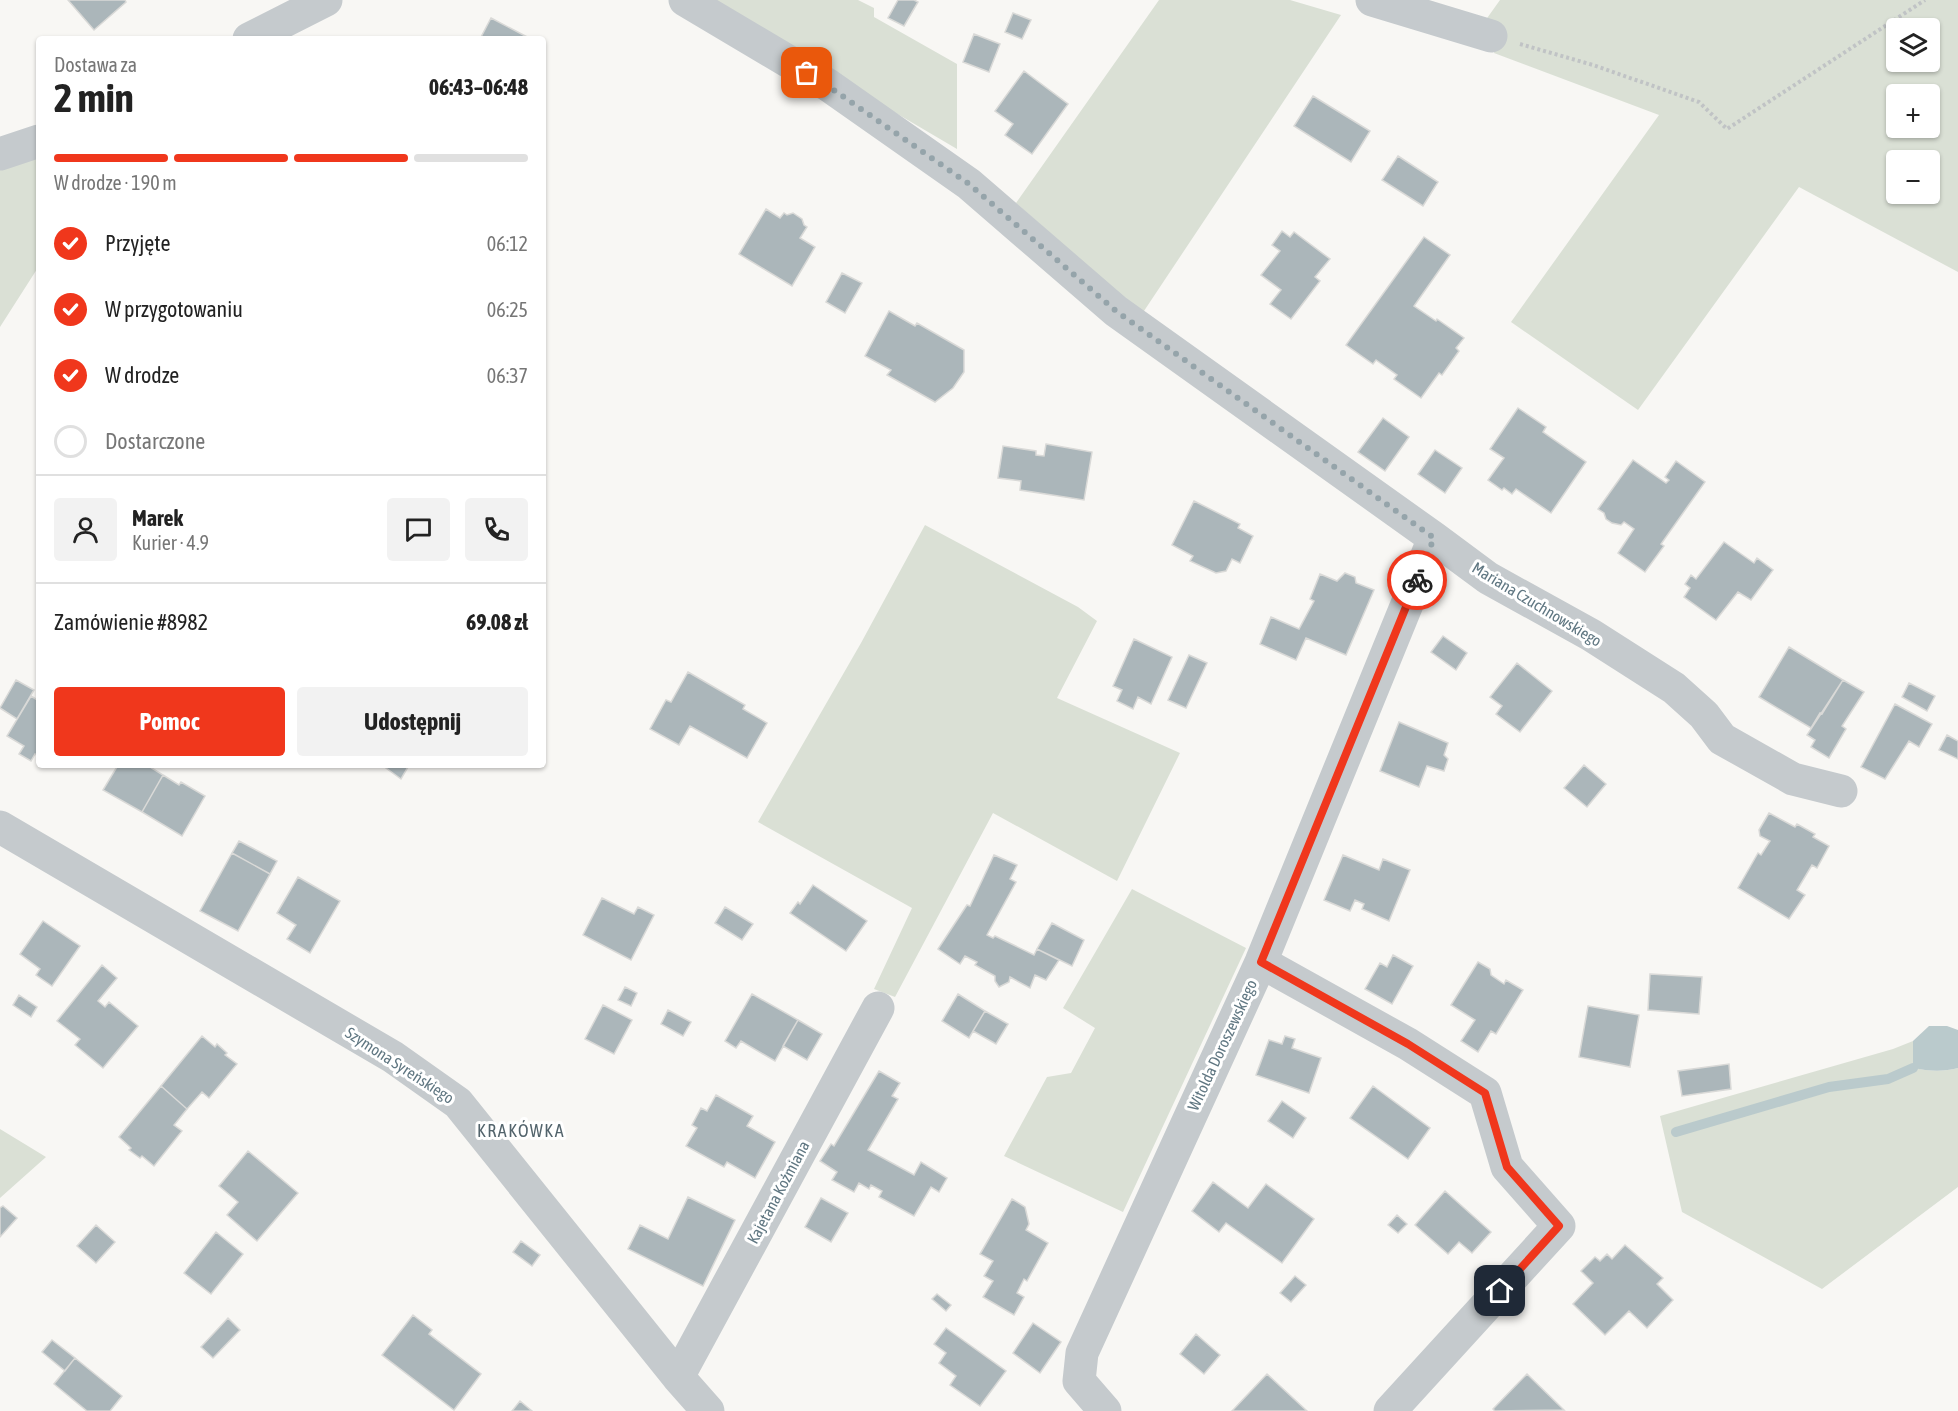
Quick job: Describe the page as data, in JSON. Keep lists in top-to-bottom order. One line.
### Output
{"streets":{"street":["Mariana Czuchnowskiego","Witolda Doroszewskiego","Szymona Syreńskiego","Kajetana Koźmiana"]},"crossings":[["Mariana Czuchnowskiego","Witolda Doroszewskiego"],["Szymona Syreńskiego","Kajetana Koźmiana"]],"districts":["KRAKÓWKA"],"page":{"map_buttons":["+","−"],"heading":["2 min","Dostawa za","06:43–06:48"],"panel":["Marek","Kurier · 4.9","Zamówienie #8982","69.08 zł"],"bar":"W drodze · 190 m","list":[["Przyjęte","06:12"],["W przygotowaniu","06:25"],["W drodze","06:37"],"Dostarczone"],"buttons":["Pomoc","Udostępnij"]}}
